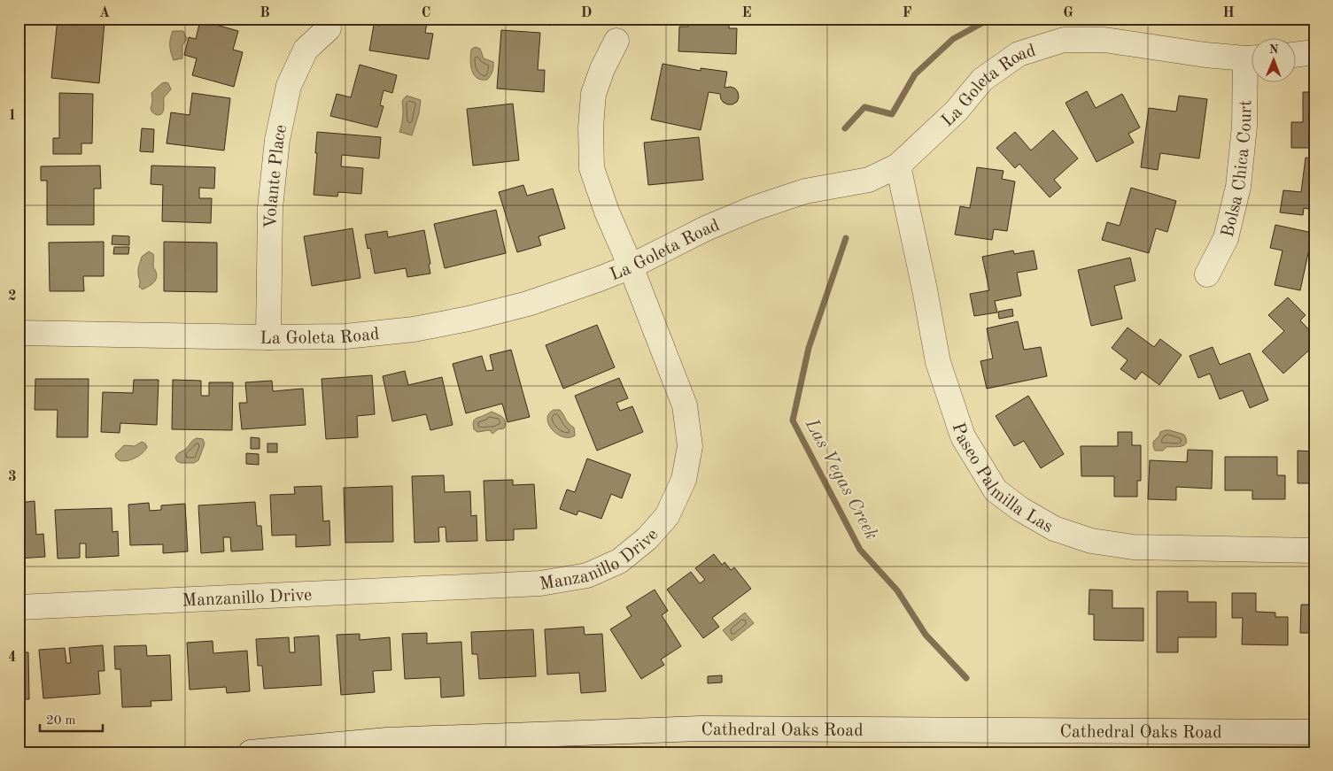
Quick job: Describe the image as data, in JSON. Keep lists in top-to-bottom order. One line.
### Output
{"streets":{"street":["La Goleta Road","Bolsa Chica Court","Volante Place","Paseo Palmilla Las","Manzanillo Drive","Cathedral Oaks Road"]},"crossings":[["La Goleta Road","Volante Place"],["La Goleta Road","Paseo Palmilla Las"],["La Goleta Road","Manzanillo Drive"]],"water":["Las Vegas Creek"],"scale_bar":"20 m","north":"top","grid":{"columns":["A","B","C","D","E","F","G","H"],"rows":["1","2","3","4"]}}
